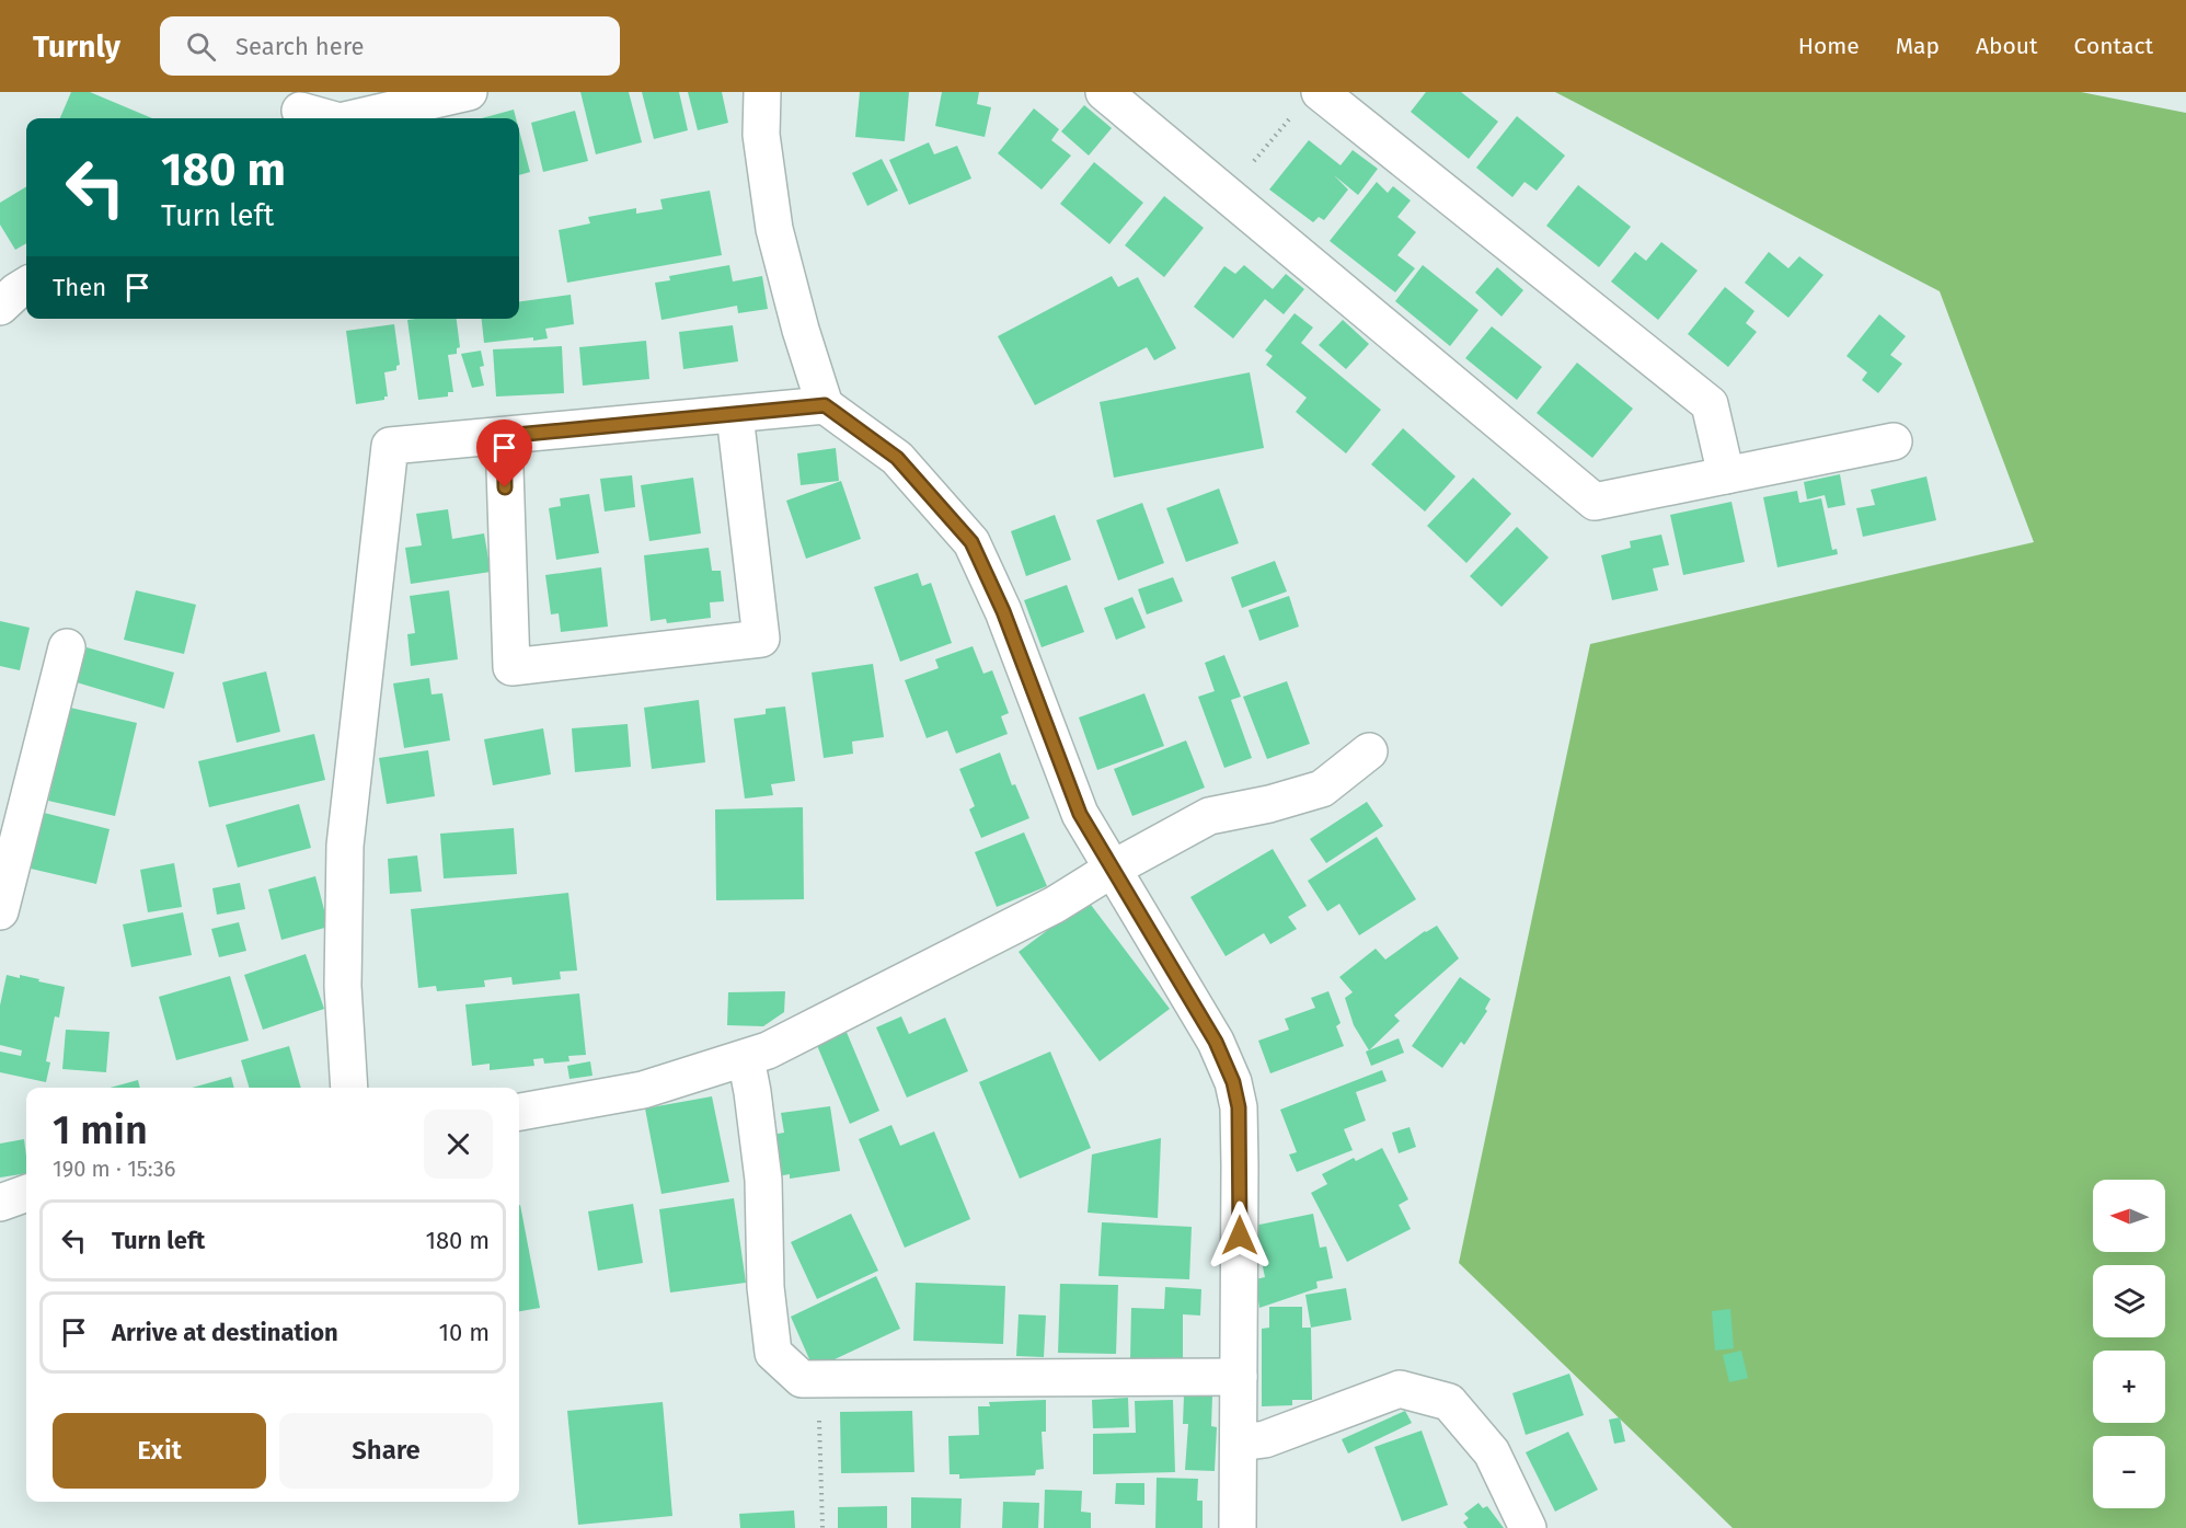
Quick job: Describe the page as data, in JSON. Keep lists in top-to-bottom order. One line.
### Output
{"north":"left","page":{"header":"Turnly","search":"Search here","nav":["Home","Map","About","Contact"],"turn":["180 m","Turn left"],"then":"Then","heading":["1 min","190 m · 15:36"],"map_buttons":["+","−"],"list":[{"name":"Turn left","value":"180 m"},{"name":"Arrive at destination","value":"10 m"}],"buttons":["Exit","Share"]}}
